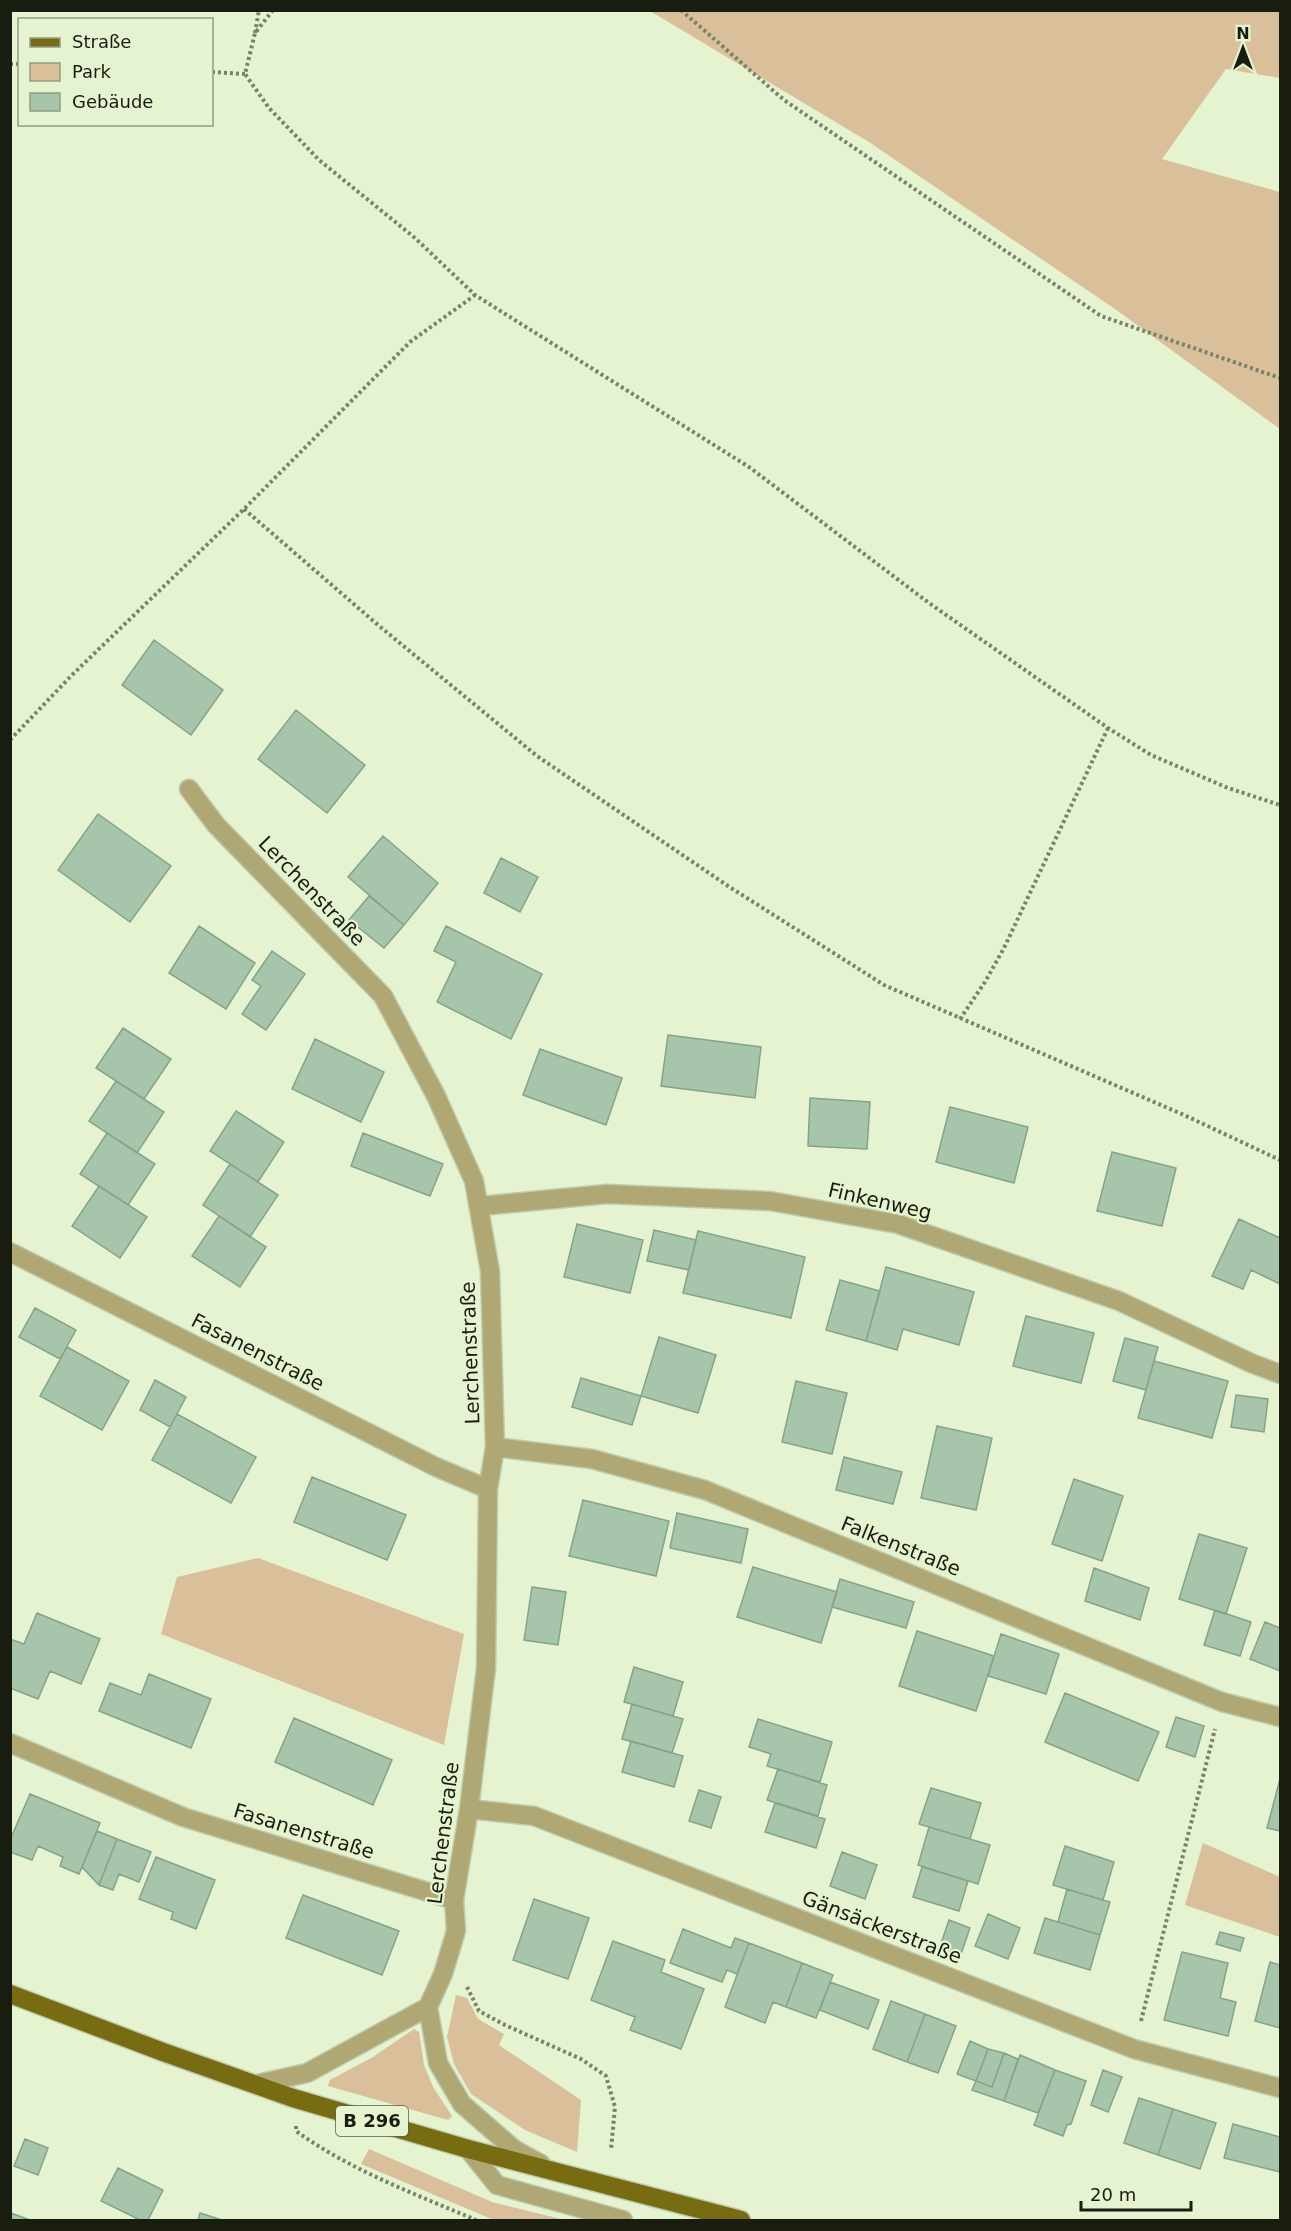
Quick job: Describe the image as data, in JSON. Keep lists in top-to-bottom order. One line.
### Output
{"streets":{"main road":["B 296"],"street":["Lerchenstraße","Finkenweg","Fasanenstraße","Falkenstraße","Gänsäckerstraße"]},"crossings":[["Lerchenstraße","Finkenweg"],["Lerchenstraße","Fasanenstraße"],["Lerchenstraße","Falkenstraße"],["Lerchenstraße","Gänsäckerstraße"]],"legend":["Straße","Park","Gebäude"],"scale_bar":"20 m","north":"top"}
